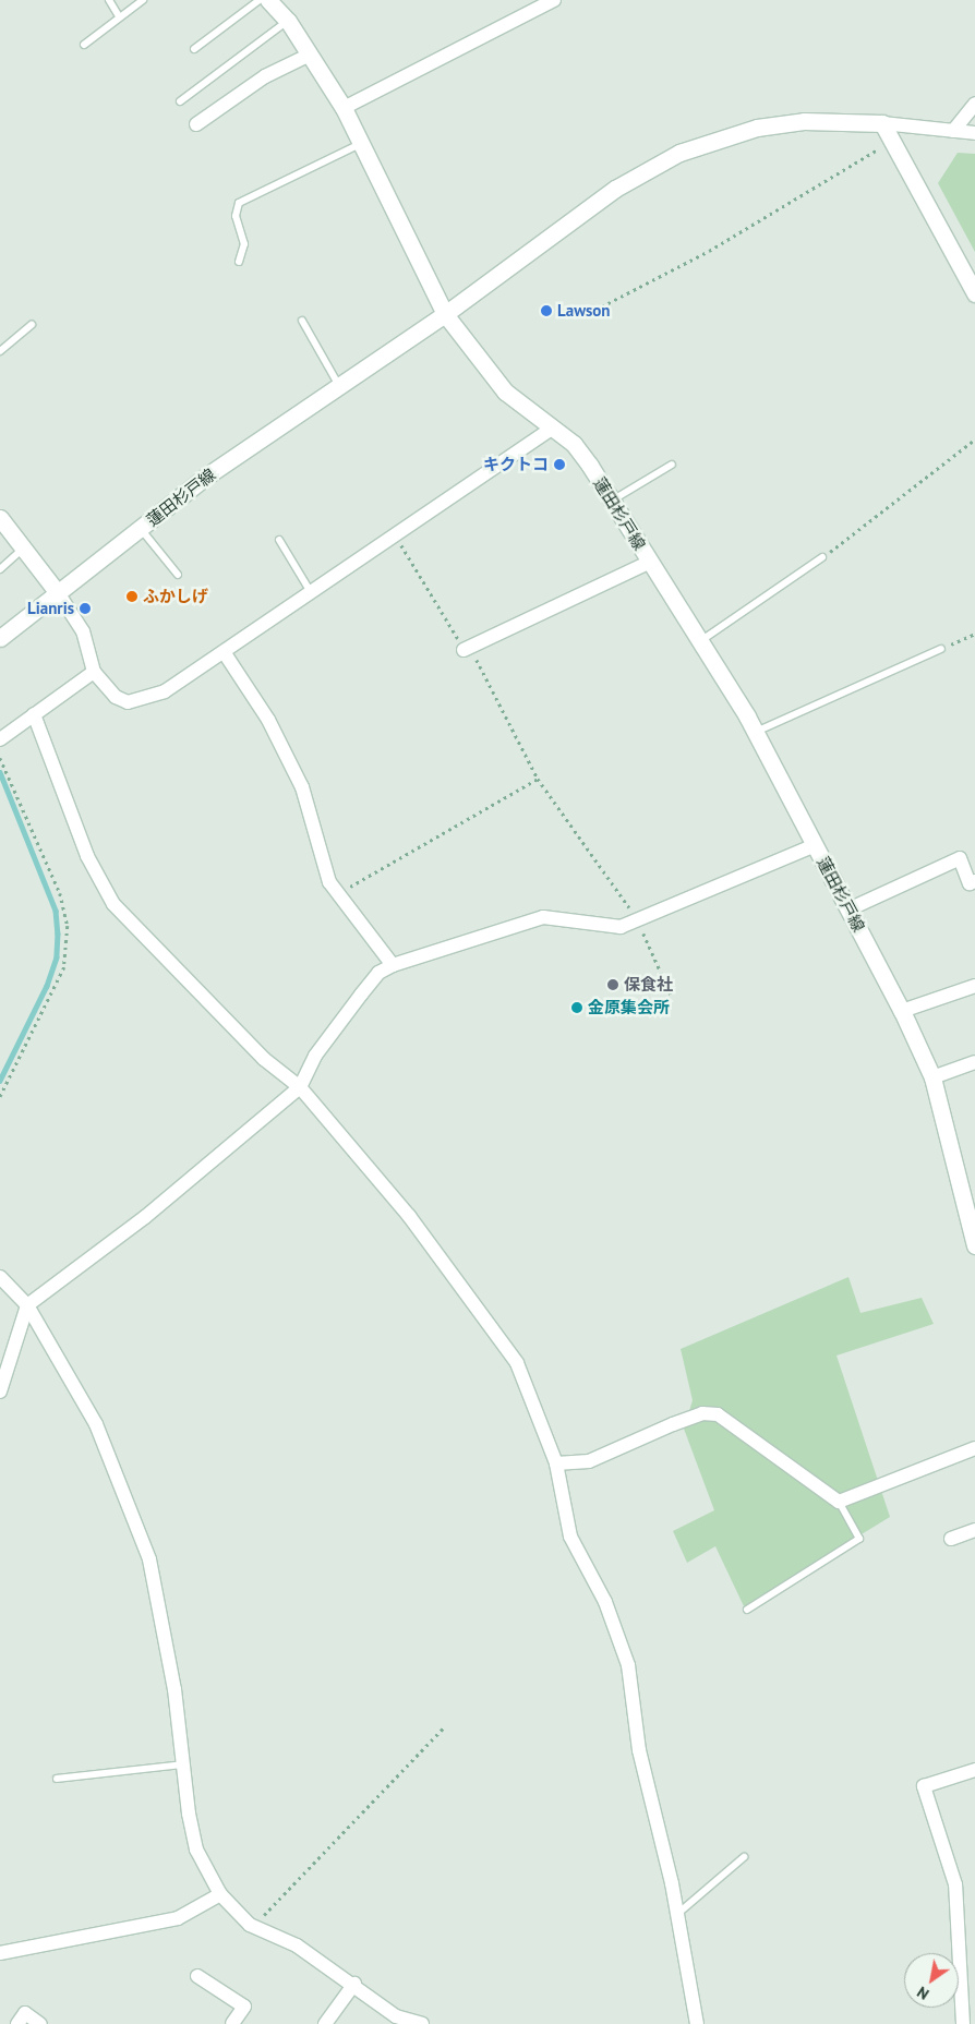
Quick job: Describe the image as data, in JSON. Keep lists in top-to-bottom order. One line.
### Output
{"streets":{"main road":["蓮田杉戸線"]},"places":["Lawson","キクトコ","ふかしげ","Lianris","保食社","金原集会所"],"north":"bottom left"}
